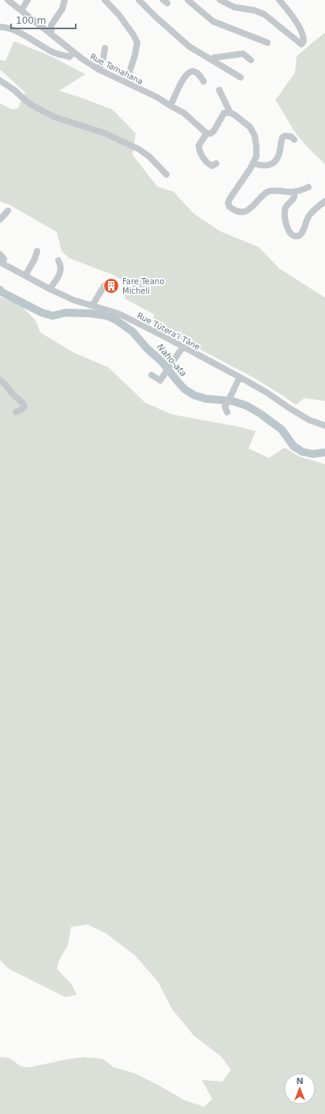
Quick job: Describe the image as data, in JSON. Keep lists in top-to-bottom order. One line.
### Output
{"streets":{"street":["Rue Tamahana","Rue Tūtera'i Tāne"]},"water":["Naho-ata"],"places":{"building":["Fare Teano Micheli"]},"scale_bar":"100 m","north":"top"}
